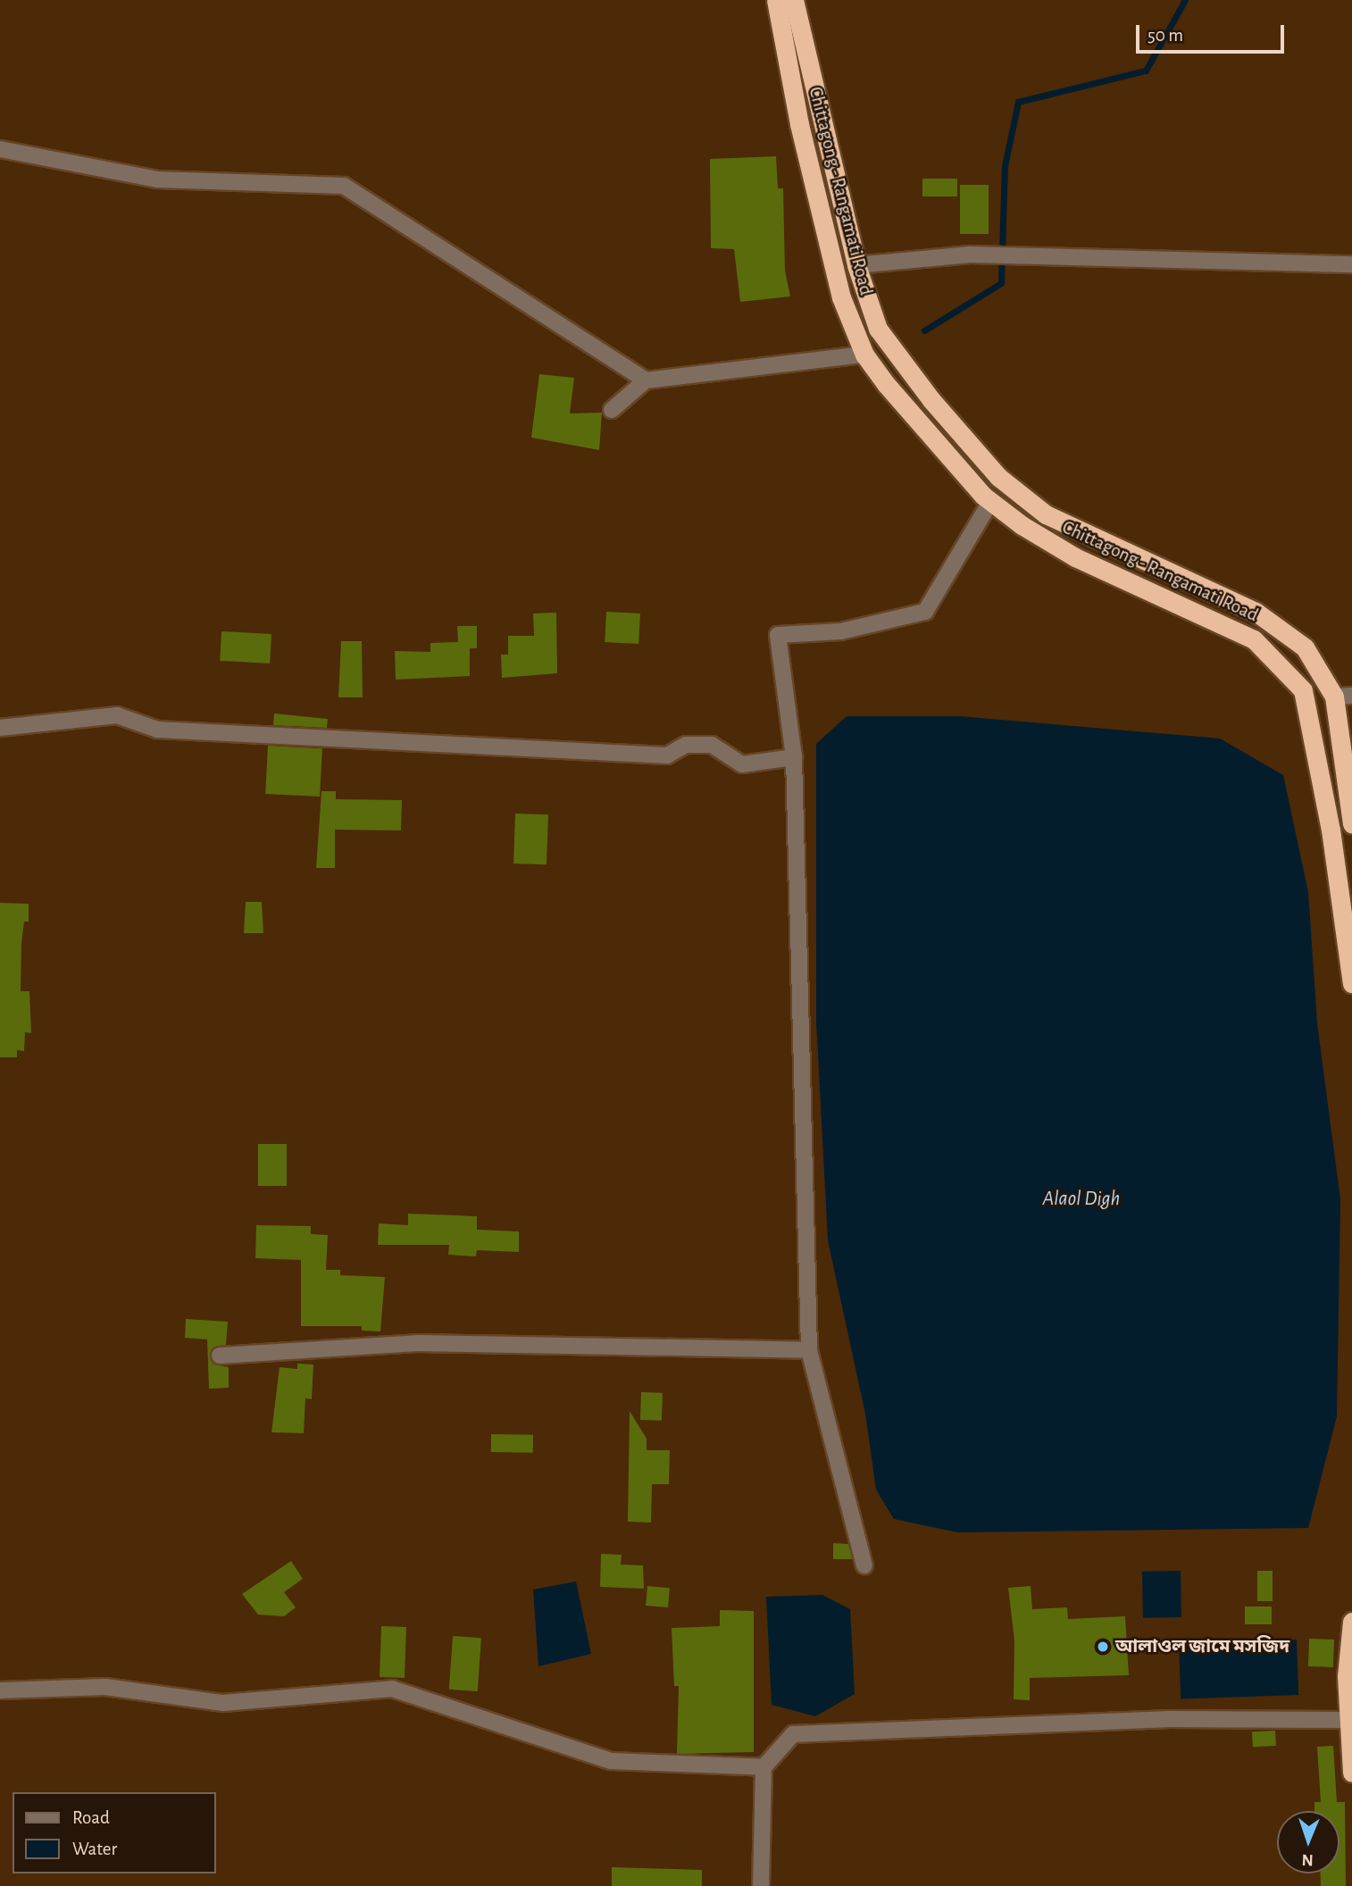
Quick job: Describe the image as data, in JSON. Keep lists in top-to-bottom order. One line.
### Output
{"streets":{"highway":["Chittagong - Rangamati Road"]},"water":["Alaol Digh"],"places":["আলাওল জামে মসজিদ"],"legend":["Road","Water"],"scale_bar":"50 m","north":"bottom"}
